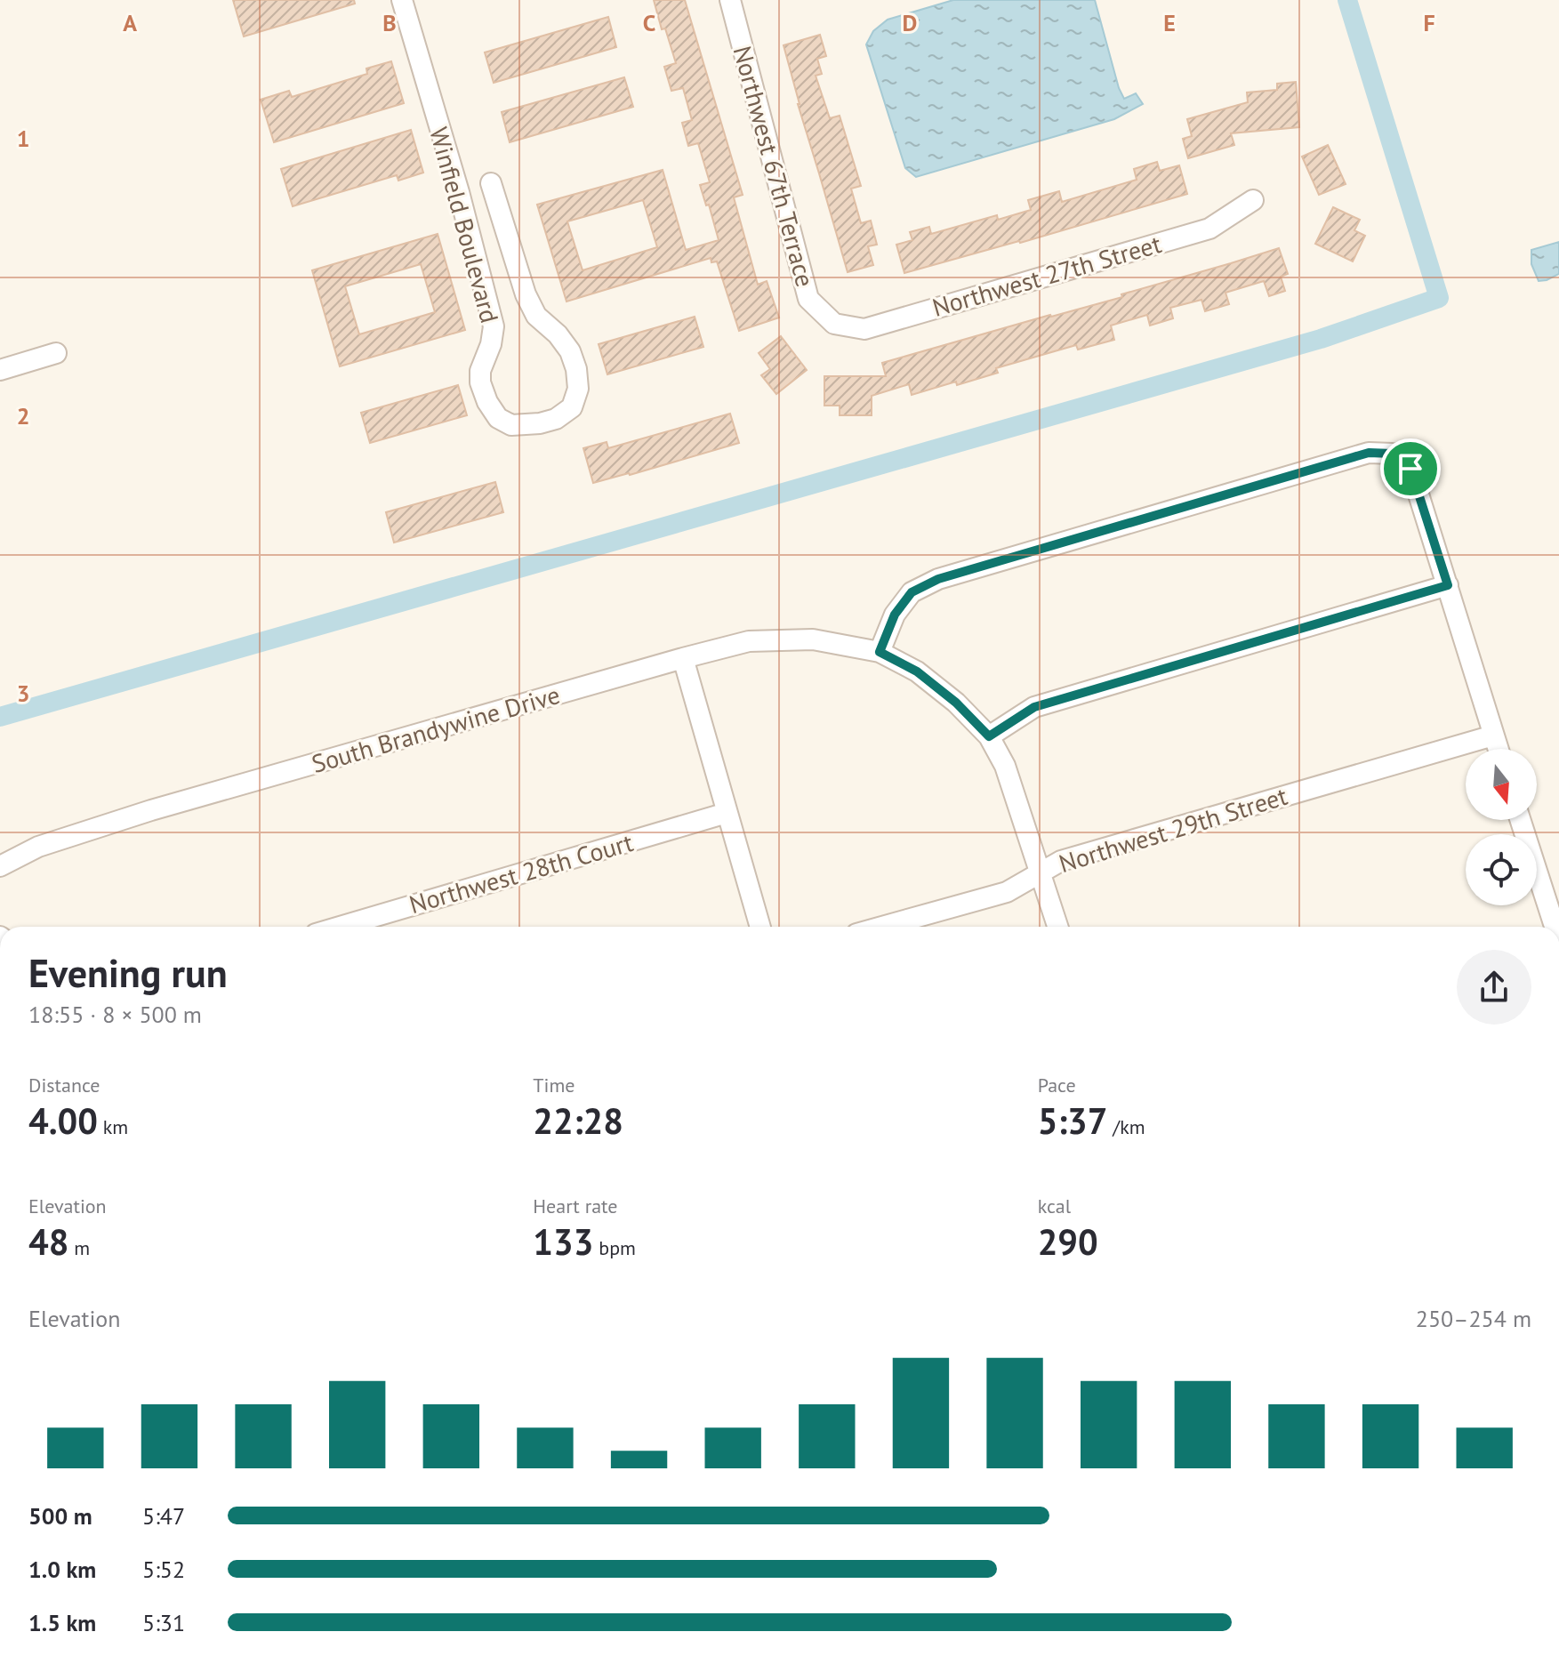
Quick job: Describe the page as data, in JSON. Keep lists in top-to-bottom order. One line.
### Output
{"streets":{"street":["Northwest 67th Terrace","Winfield Boulevard","Northwest 27th Street","South Brandywine Drive","Northwest 29th Street","Northwest 28th Court"]},"crossings":[["Northwest 67th Terrace","Northwest 27th Street"],["South Brandywine Drive","Northwest 29th Street"]],"north":"bottom","page":{"heading":["Evening run","18:55 · 8 × 500 m"],"stats":[["Distance","4.00 km"],["Time","22:28"],["Pace","5:37 /km"],["Elevation","48 m"],["Heart rate","133 bpm"],["kcal","290"]],"chart":["Elevation","250–254 m"],"list":[{"name":"500 m","note":"5:47"},{"name":"1.0 km","note":"5:52"},{"name":"1.5 km","note":"5:31"}]},"grid":{"columns":["A","B","C","D","E","F"],"rows":["1","2","3"]}}
